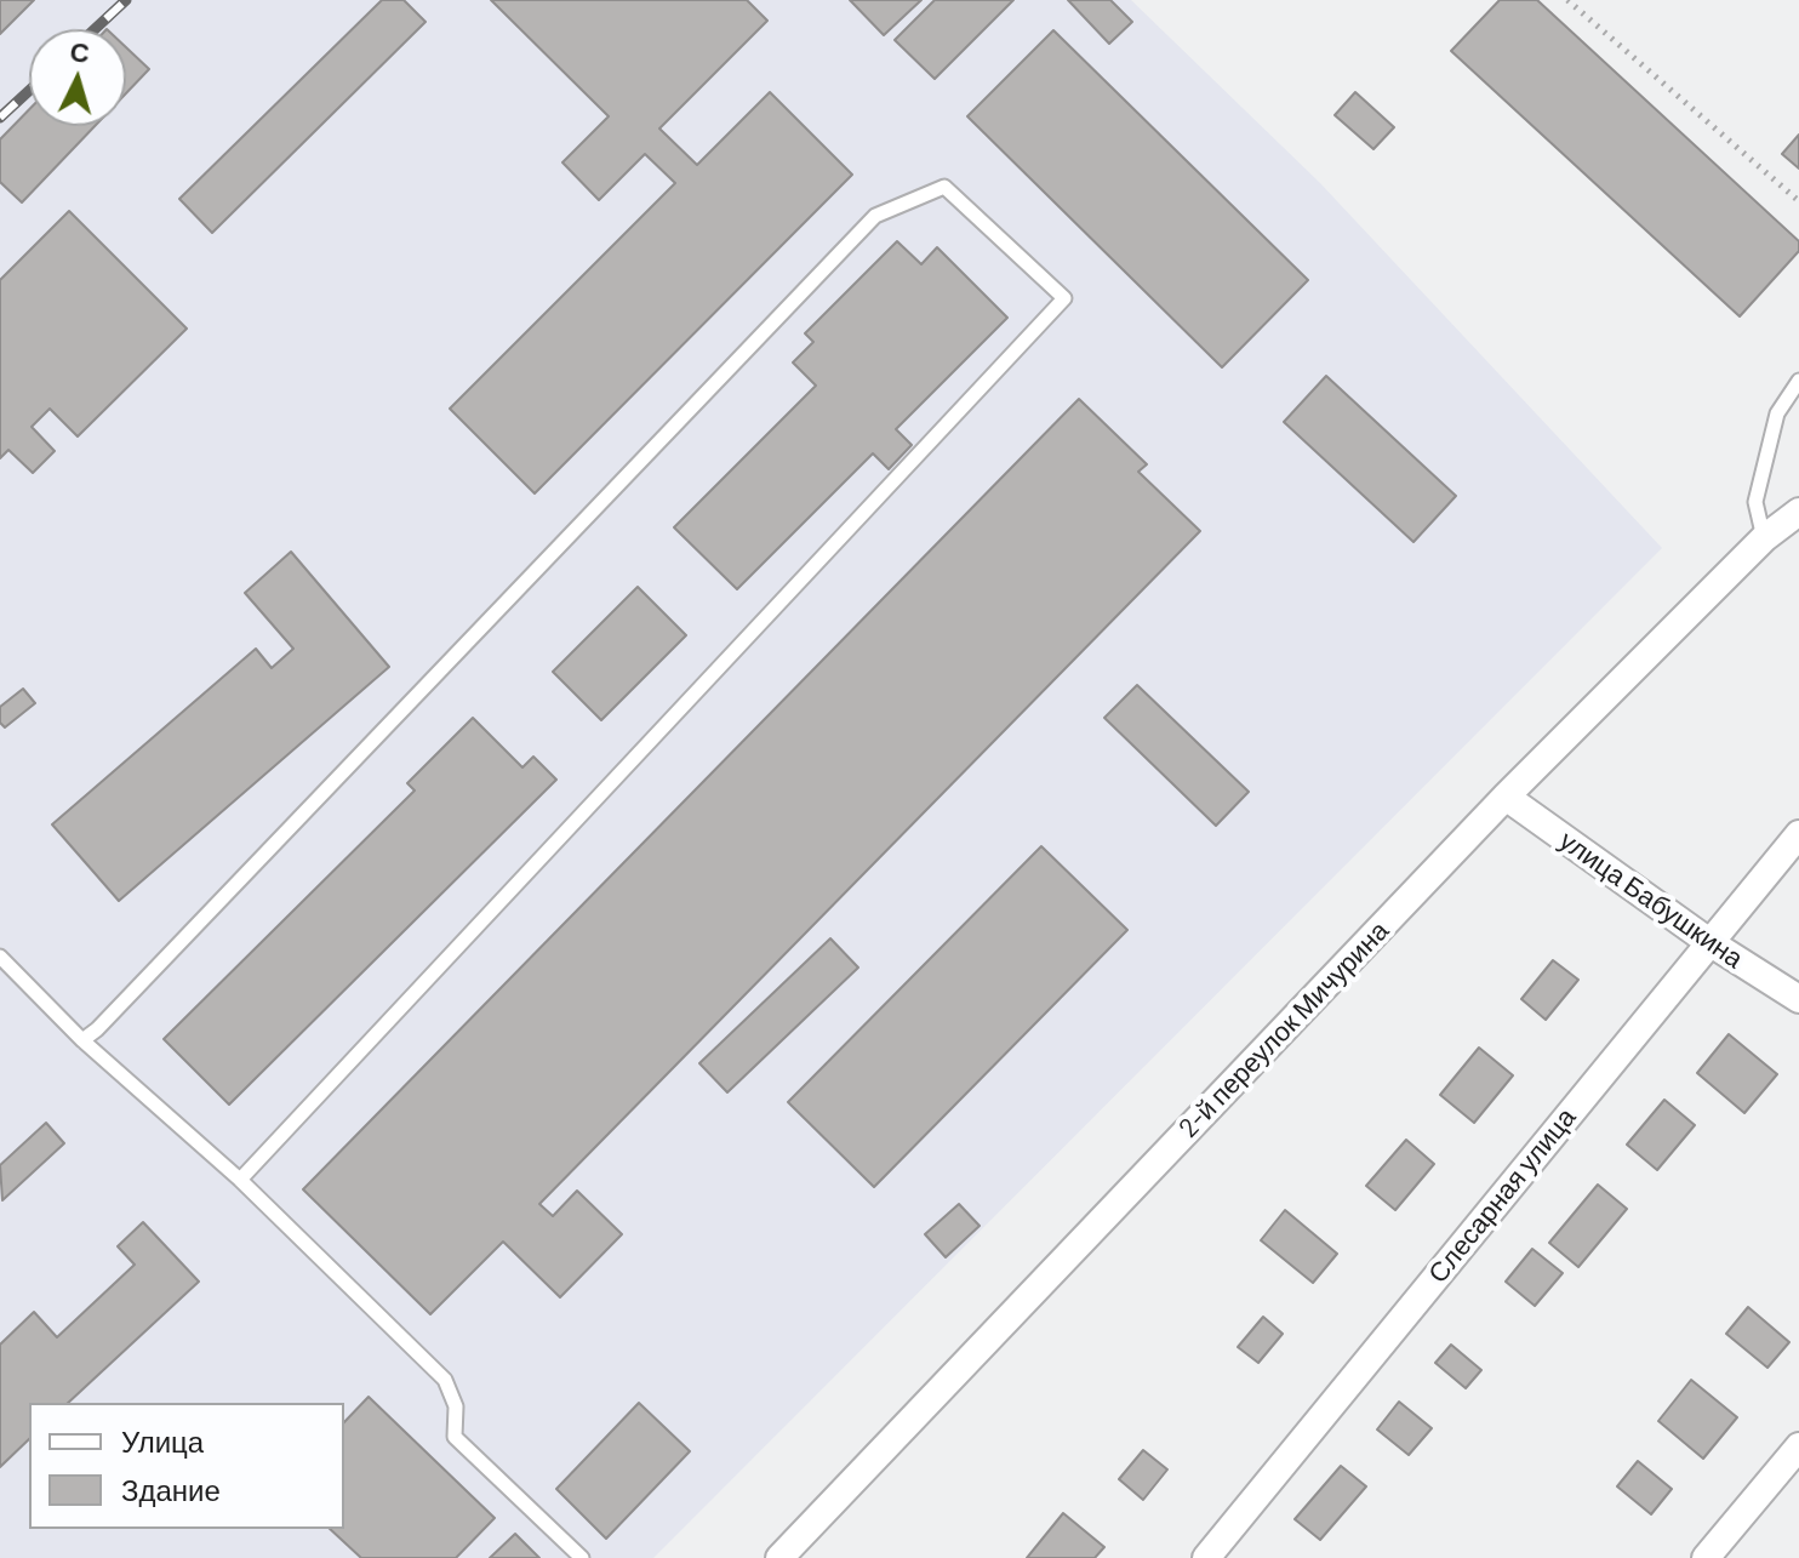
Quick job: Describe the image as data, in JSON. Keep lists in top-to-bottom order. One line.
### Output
{"streets":{"street":["улица Бабушкина","2-й переулок Мичурина","Слесарная улица"]},"crossings":[["улица Бабушкина","2-й переулок Мичурина"],["улица Бабушкина","Слесарная улица"]],"legend":["Улица","Здание"],"north":"top"}
